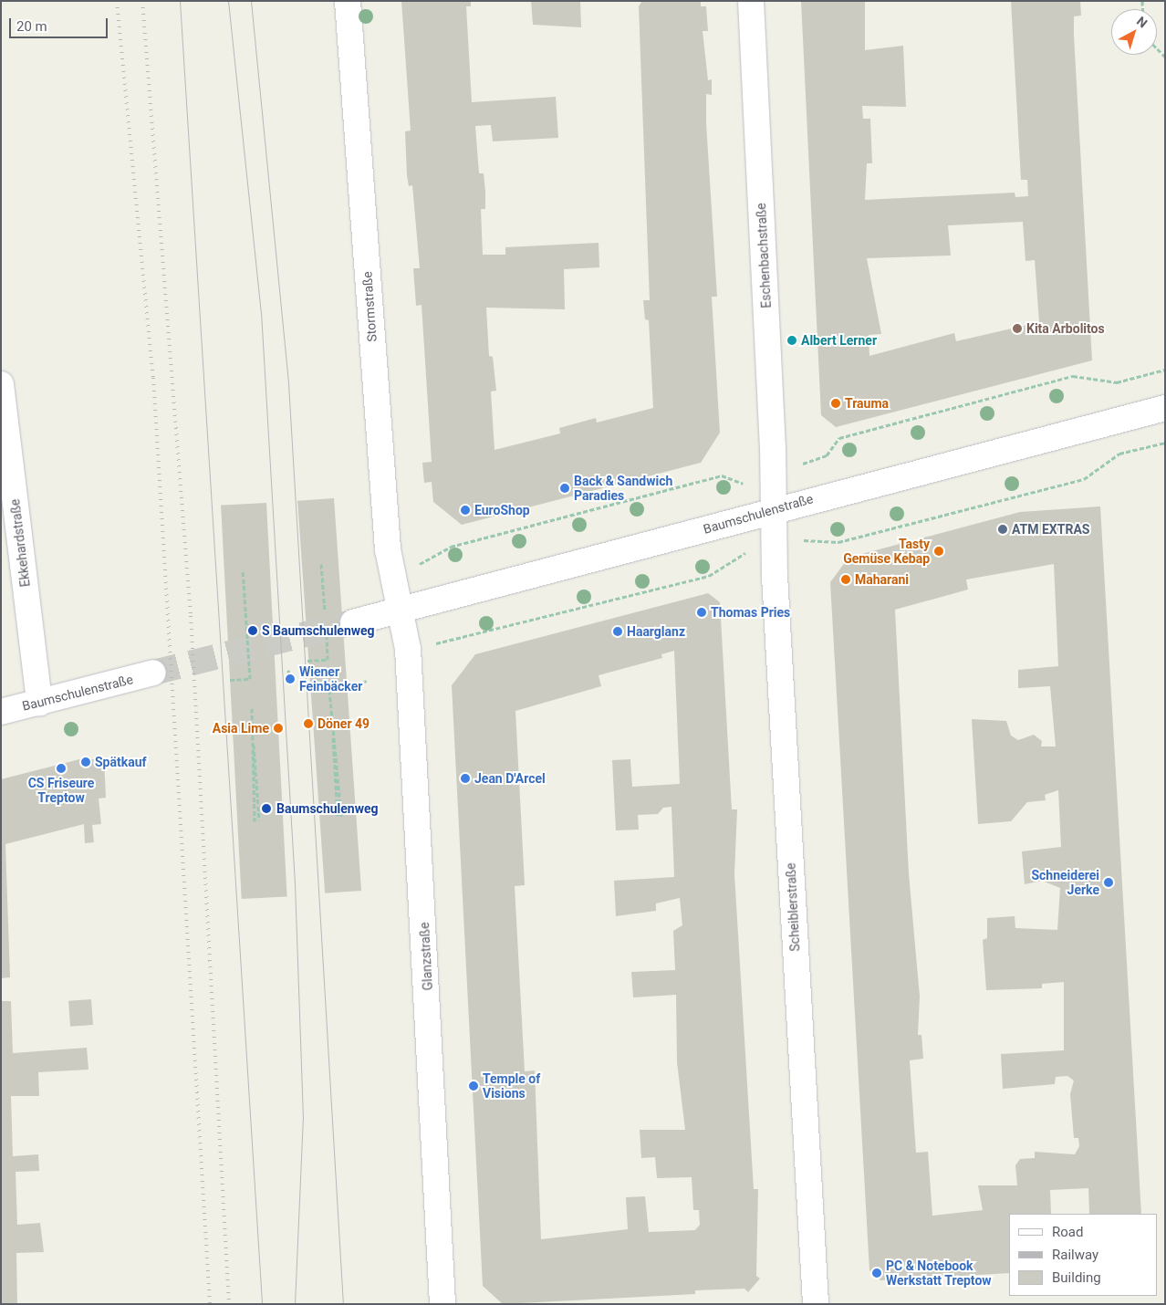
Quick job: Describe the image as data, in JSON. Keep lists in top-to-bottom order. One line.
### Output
{"streets":{"street":["Eschenbachstraße","Stormstraße","Baumschulenstraße","Ekkehardstraße","Scheiblerstraße","Glanzstraße"]},"crossings":[["Eschenbachstraße","Baumschulenstraße"],["Eschenbachstraße","Scheiblerstraße"],["Stormstraße","Baumschulenstraße"],["Stormstraße","Glanzstraße"],["Baumschulenstraße","Ekkehardstraße"],["Baumschulenstraße","Scheiblerstraße"],["Baumschulenstraße","Glanzstraße"]],"places":["Kita Arbolitos","Albert Lerner","Trauma","Back & Sandwich Paradies","EuroShop","ATM EXTRAS","Tasty Gemüse Kebap","Maharani","Thomas Pries","S Baumschulenweg","Haarglanz","Wiener Feinbäcker","Döner 49","Asia Lime","Spätkauf","CS Friseure Treptow","Jean D'Arcel","Baumschulenweg","Schneiderei Jerke","Temple of Visions","PC & Notebook Werkstatt Treptow"],"legend":["Road","Railway","Building"],"scale_bar":"20 m","north":"top right"}
